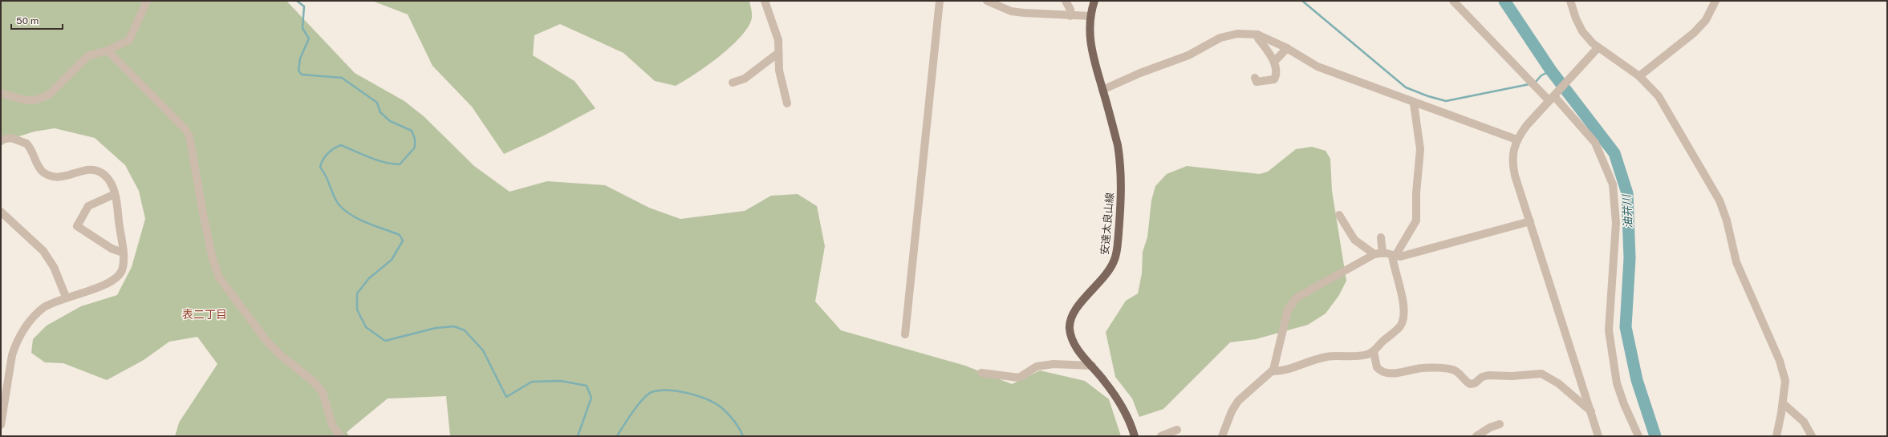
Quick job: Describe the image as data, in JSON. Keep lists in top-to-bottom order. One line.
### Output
{"streets":{"main road":["安達太良山線"]},"districts":["表二丁目"],"water":["油井川"],"scale_bar":"50 m"}
